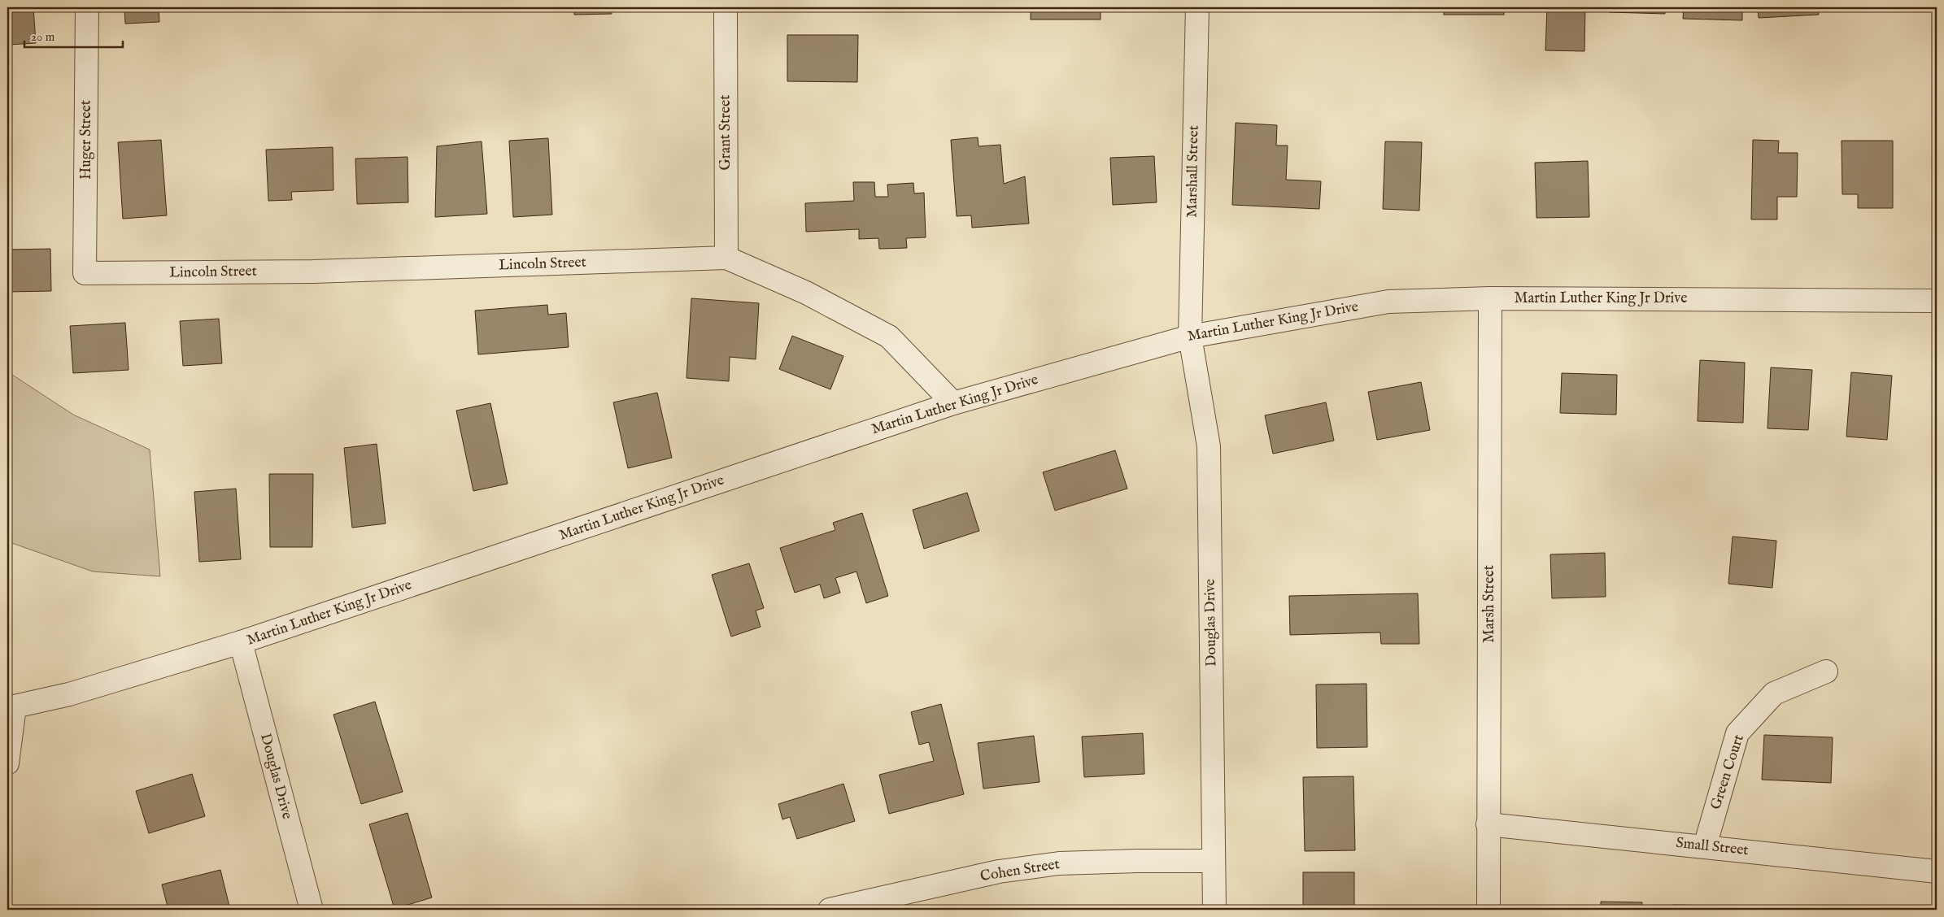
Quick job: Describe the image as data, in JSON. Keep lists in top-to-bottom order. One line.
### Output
{"streets":{"street":["Grant Street","Huger Street","Marshall Street","Lincoln Street","Martin Luther King Jr Drive","Marsh Street","Douglas Drive","Green Court","Small Street","Cohen Street"]},"crossings":[["Grant Street","Lincoln Street"],["Huger Street","Lincoln Street"],["Marshall Street","Martin Luther King Jr Drive"],["Marshall Street","Douglas Drive"],["Lincoln Street","Martin Luther King Jr Drive"],["Martin Luther King Jr Drive","Marsh Street"],["Martin Luther King Jr Drive","Douglas Drive"],["Marsh Street","Small Street"],["Douglas Drive","Cohen Street"],["Green Court","Small Street"]],"scale_bar":"20 m"}
